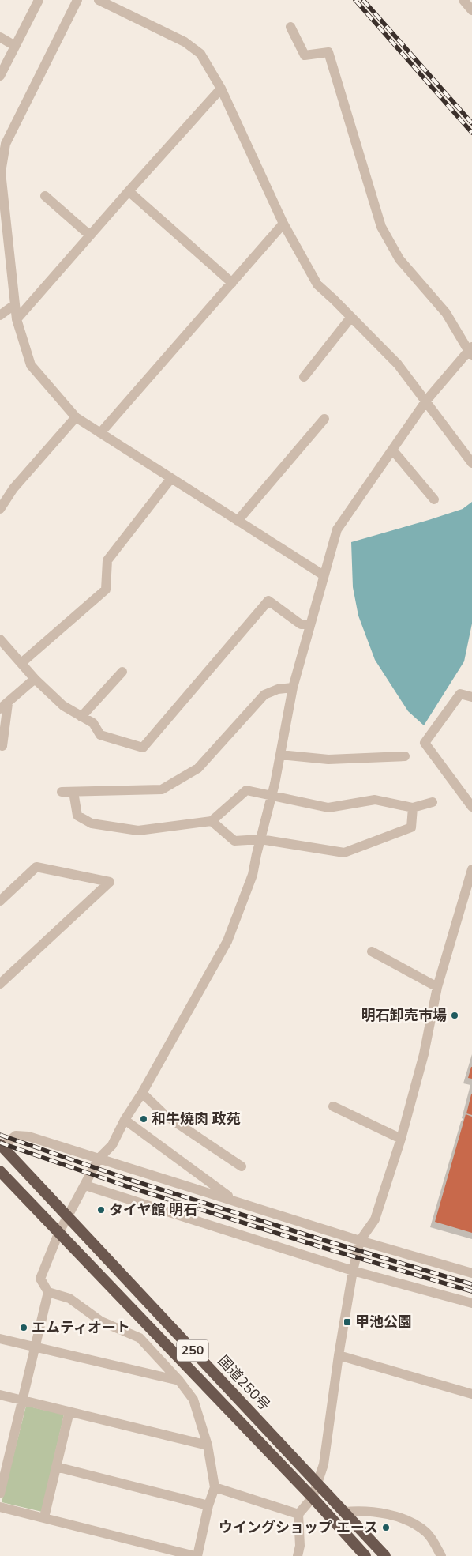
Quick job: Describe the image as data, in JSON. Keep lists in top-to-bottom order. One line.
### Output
{"streets":{"highway":["250","国道250号"]},"places":{"other":["明石卸売市場","和牛焼肉 政苑","タイヤ館 明石","エムティオート","ウイングショップ エース"],"transit":["甲池公園"]}}
